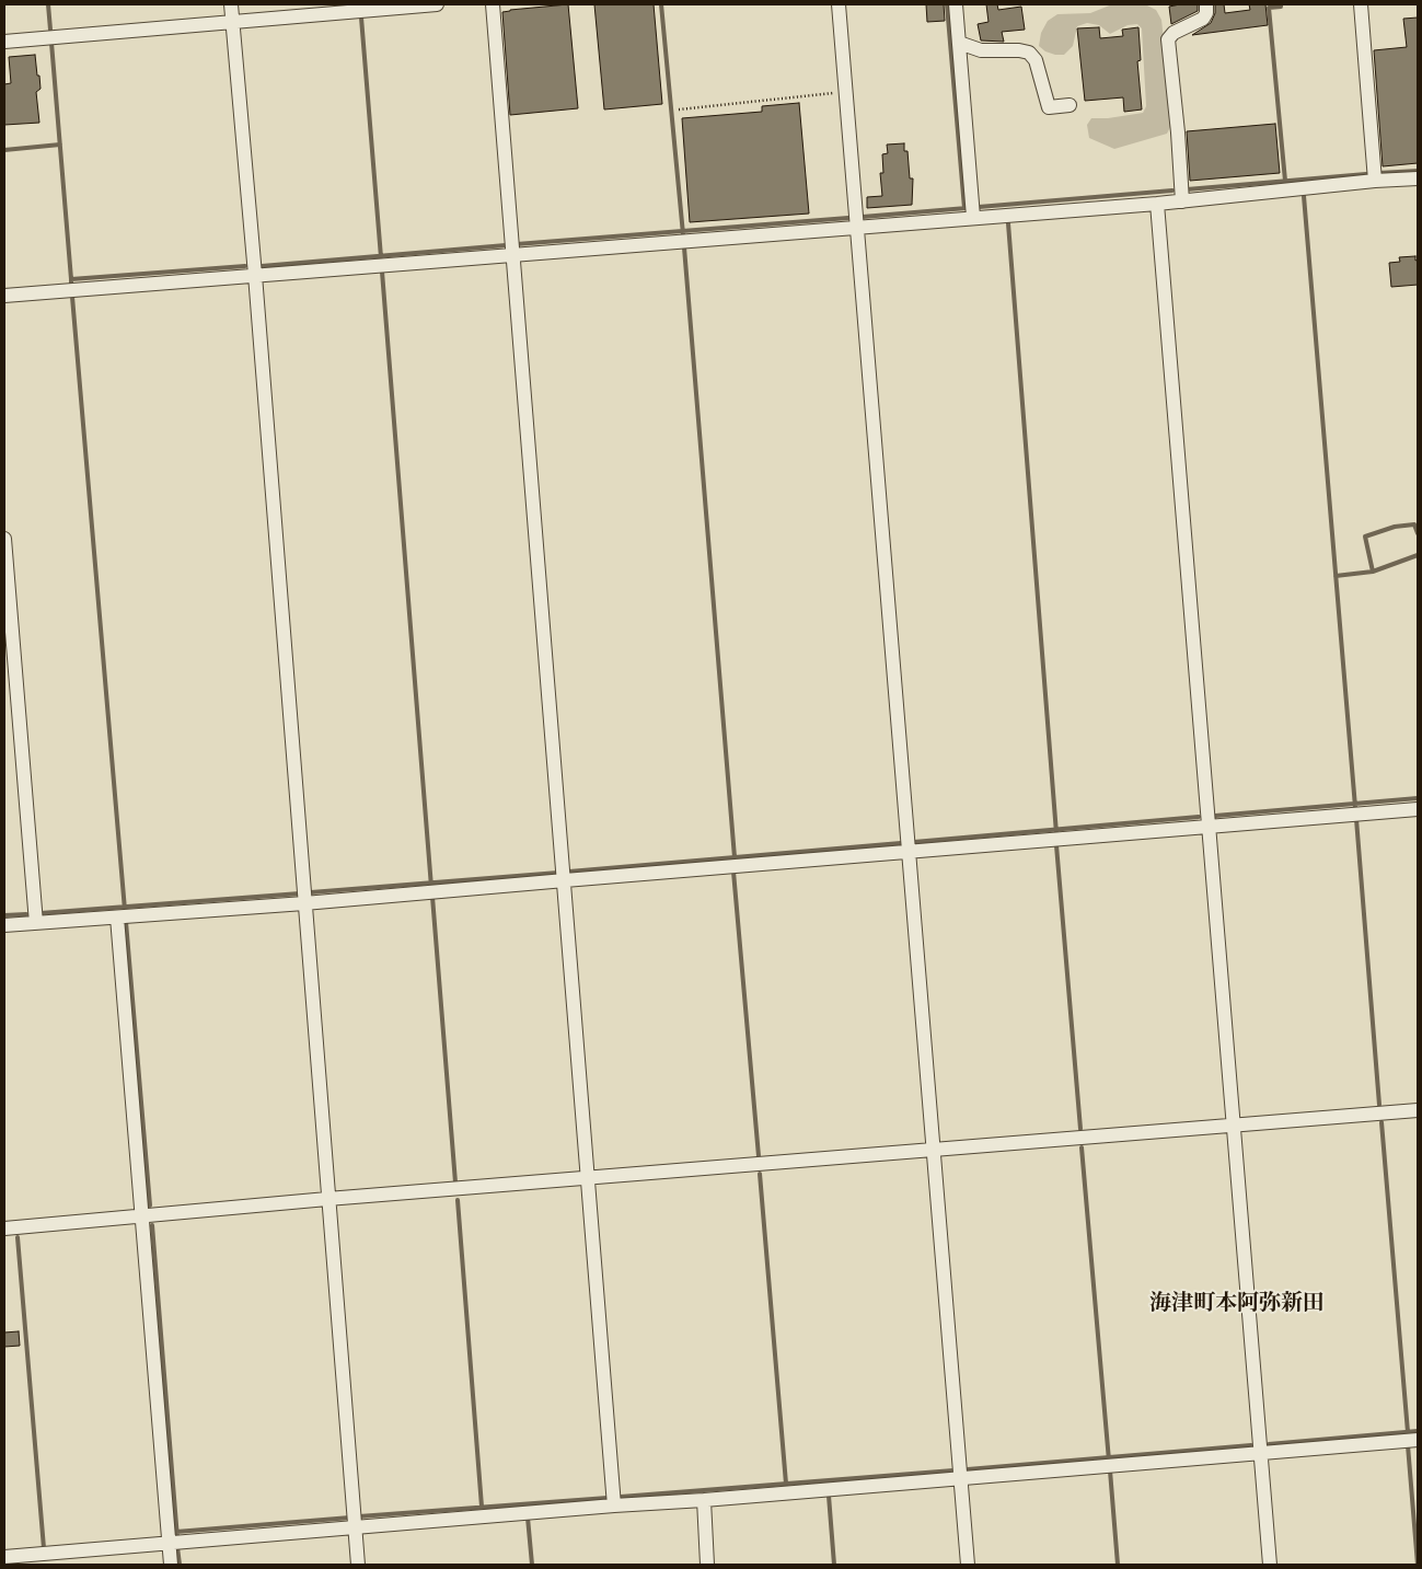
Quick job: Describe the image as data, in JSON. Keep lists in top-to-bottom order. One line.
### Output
{"districts":["海津町本阿弥新田"]}
